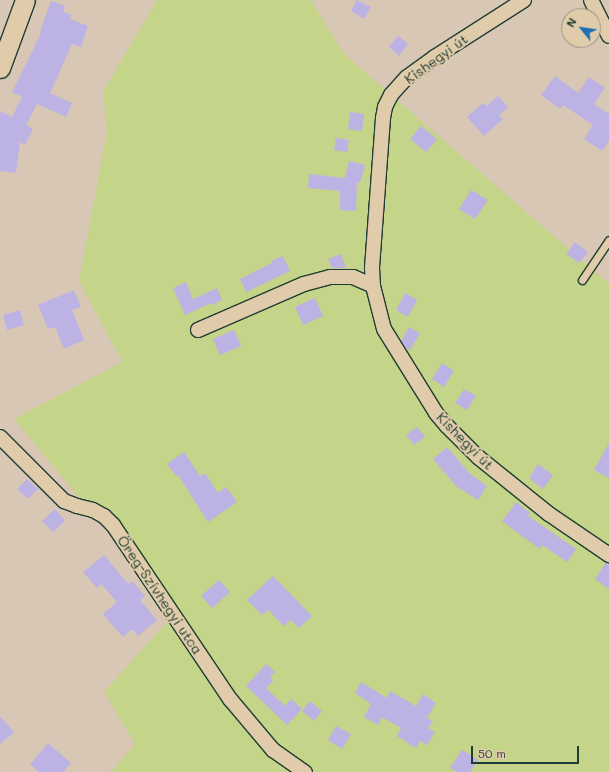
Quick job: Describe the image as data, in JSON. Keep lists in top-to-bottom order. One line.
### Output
{"streets":{"street":["Kishegyi út","Öreg-Szívhegyi utca"]},"scale_bar":"50 m","north":"top left"}
